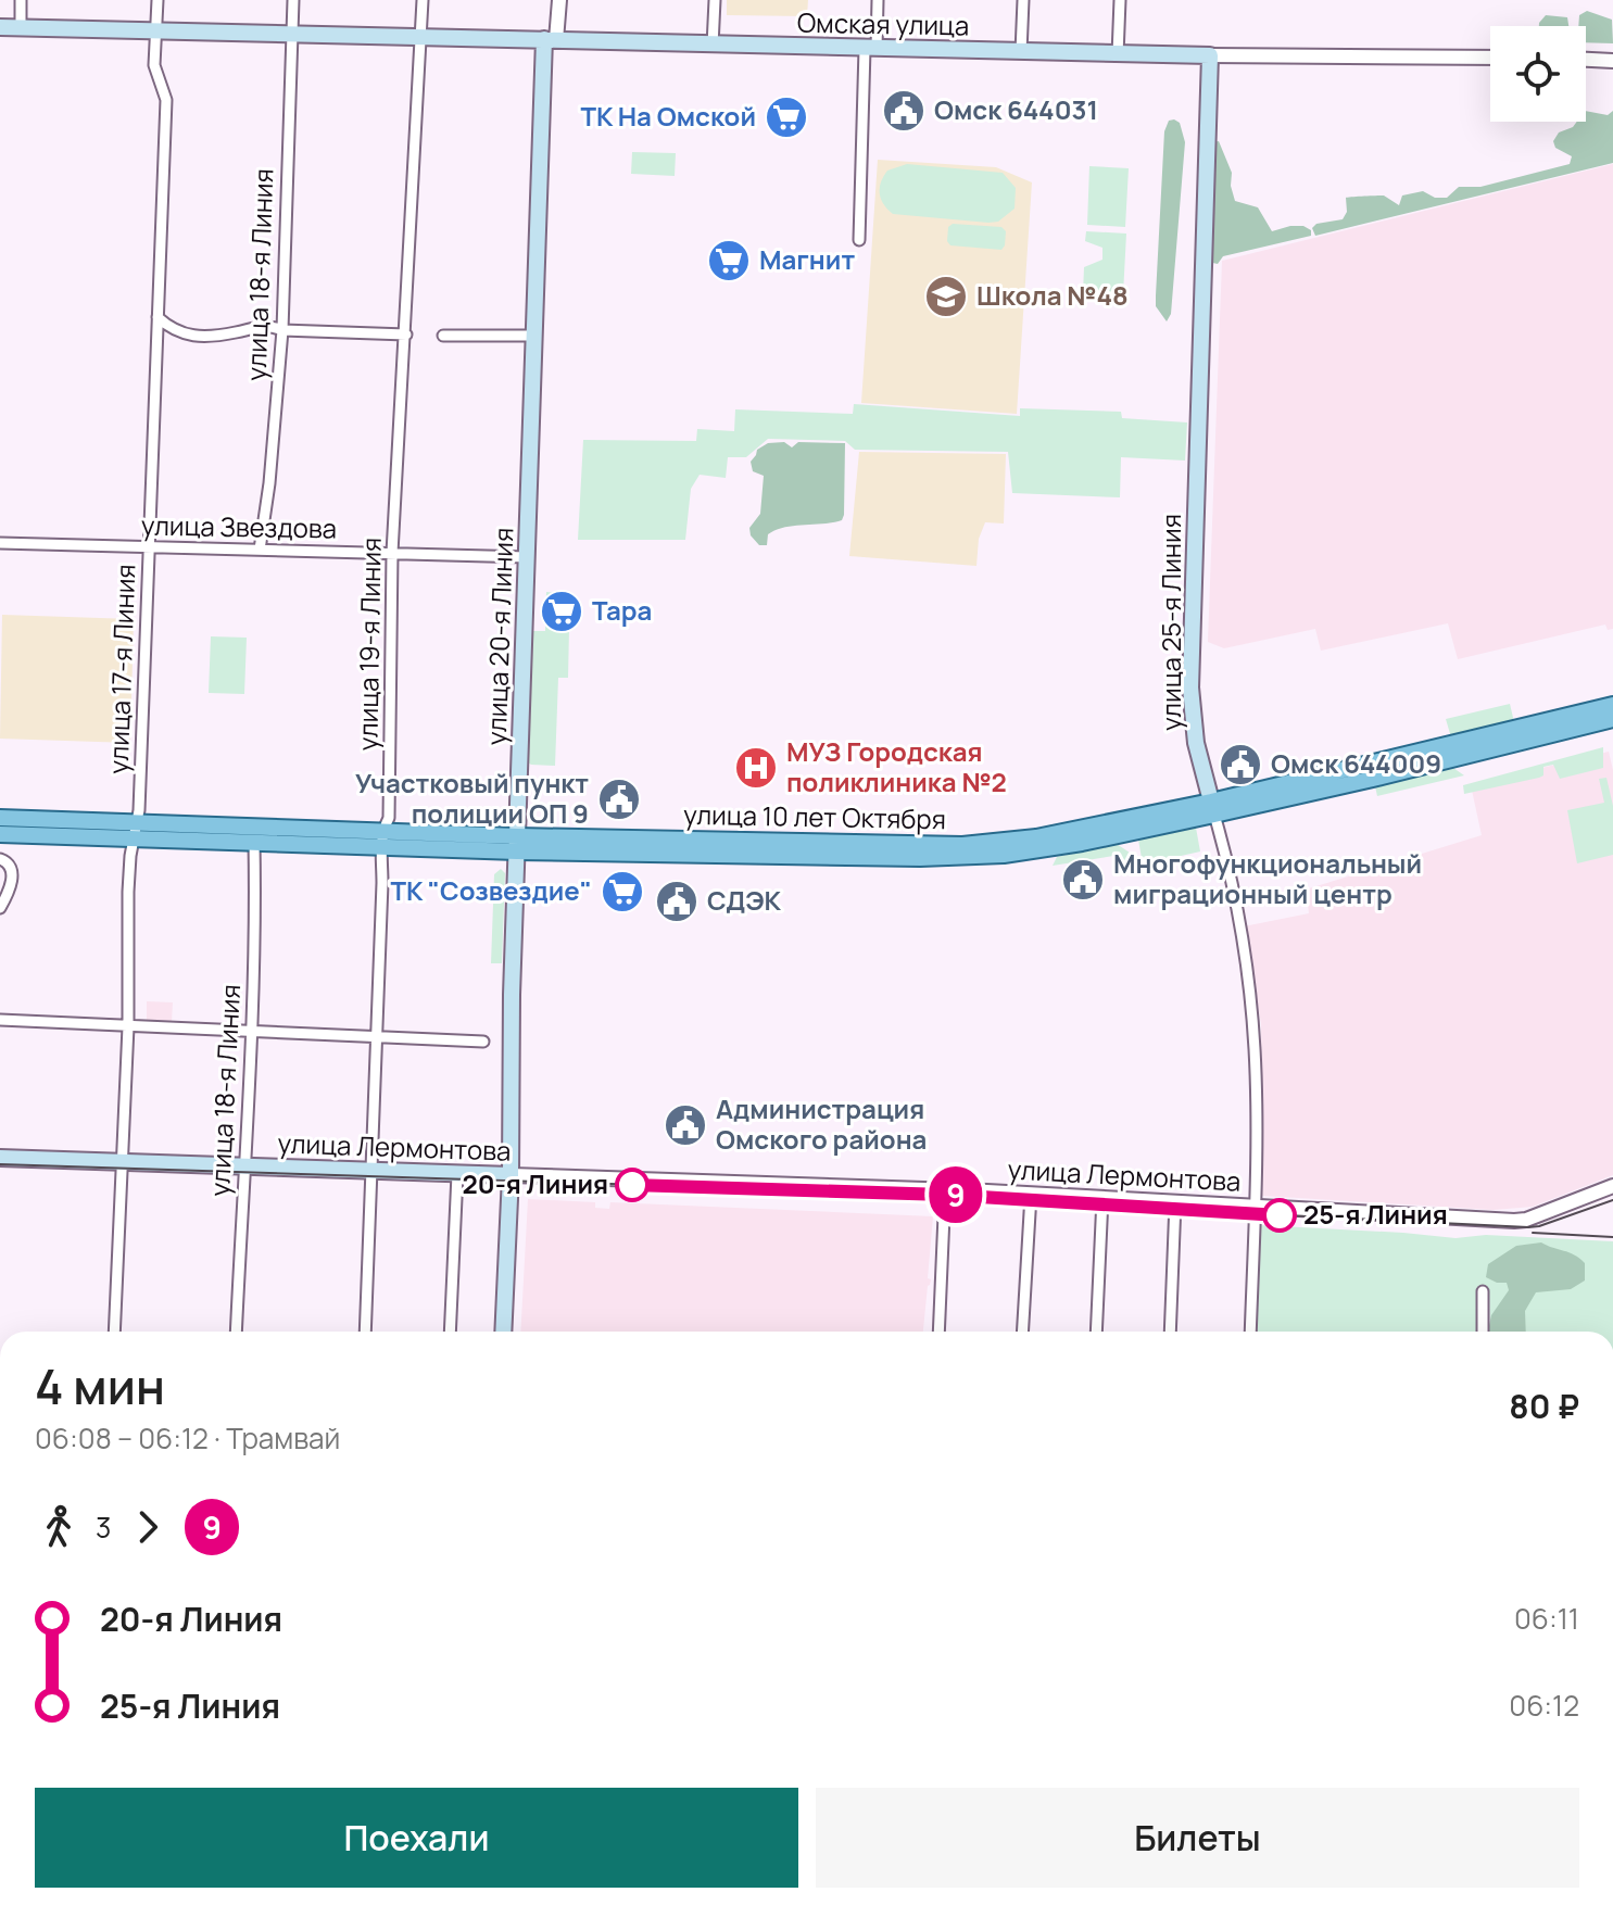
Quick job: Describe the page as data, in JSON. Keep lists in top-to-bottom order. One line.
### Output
{"streets":{"main road":["Омская улица","улица 25-я Линия","улица 20-я Линия","улица 10 лет Октября","улица Лермонтова"],"street":["улица 18-я Линия","улица Звездова","улица 19-я Линия","улица 17-я Линия"]},"crossings":[["Омская улица","улица 18-я Линия"],["Омская улица","улица 25-я Линия"],["Омская улица","улица 20-я Линия"],["Омская улица","улица 19-я Линия"],["Омская улица","улица 17-я Линия"],["улица 18-я Линия","улица Звездова"],["улица 18-я Линия","улица 10 лет Октября"],["улица 18-я Линия","улица Лермонтова"],["улица Звездова","улица 20-я Линия"],["улица Звездова","улица 19-я Линия"],["улица Звездова","улица 17-я Линия"],["улица 25-я Линия","улица 10 лет Октября"],["улица 25-я Линия","улица Лермонтова"],["улица 20-я Линия","улица 10 лет Октября"],["улица 20-я Линия","улица Лермонтова"],["улица 19-я Линия","улица 10 лет Октября"],["улица 19-я Линия","улица Лермонтова"],["улица 17-я Линия","улица 10 лет Октября"],["улица 17-я Линия","улица Лермонтова"]],"places":{"public building":["Омск 644031","Омск 644009","Участковый пункт полиции ОП 9","Многофункциональный миграционный центр","СДЭК","Администрация Омского района"],"supermarket":["ТК На Омской","Магнит","Тара","ТК \"Созвездие\""],"school or university":["Школа №48"],"hospital":["МУЗ Городская поликлиника №2"],"other":["20-я Линия","25-я Линия"]},"lines":["tram line 9"],"page":{"on_map":"9","heading":["4 мин","06:08 – 06:12 · Трамвай","80 ₽"],"legs":["3","9"],"list":[{"name":"20-я Линия","value":"06:11"},{"name":"25-я Линия","value":"06:12"}],"buttons":["Поехали","Билеты"]}}
